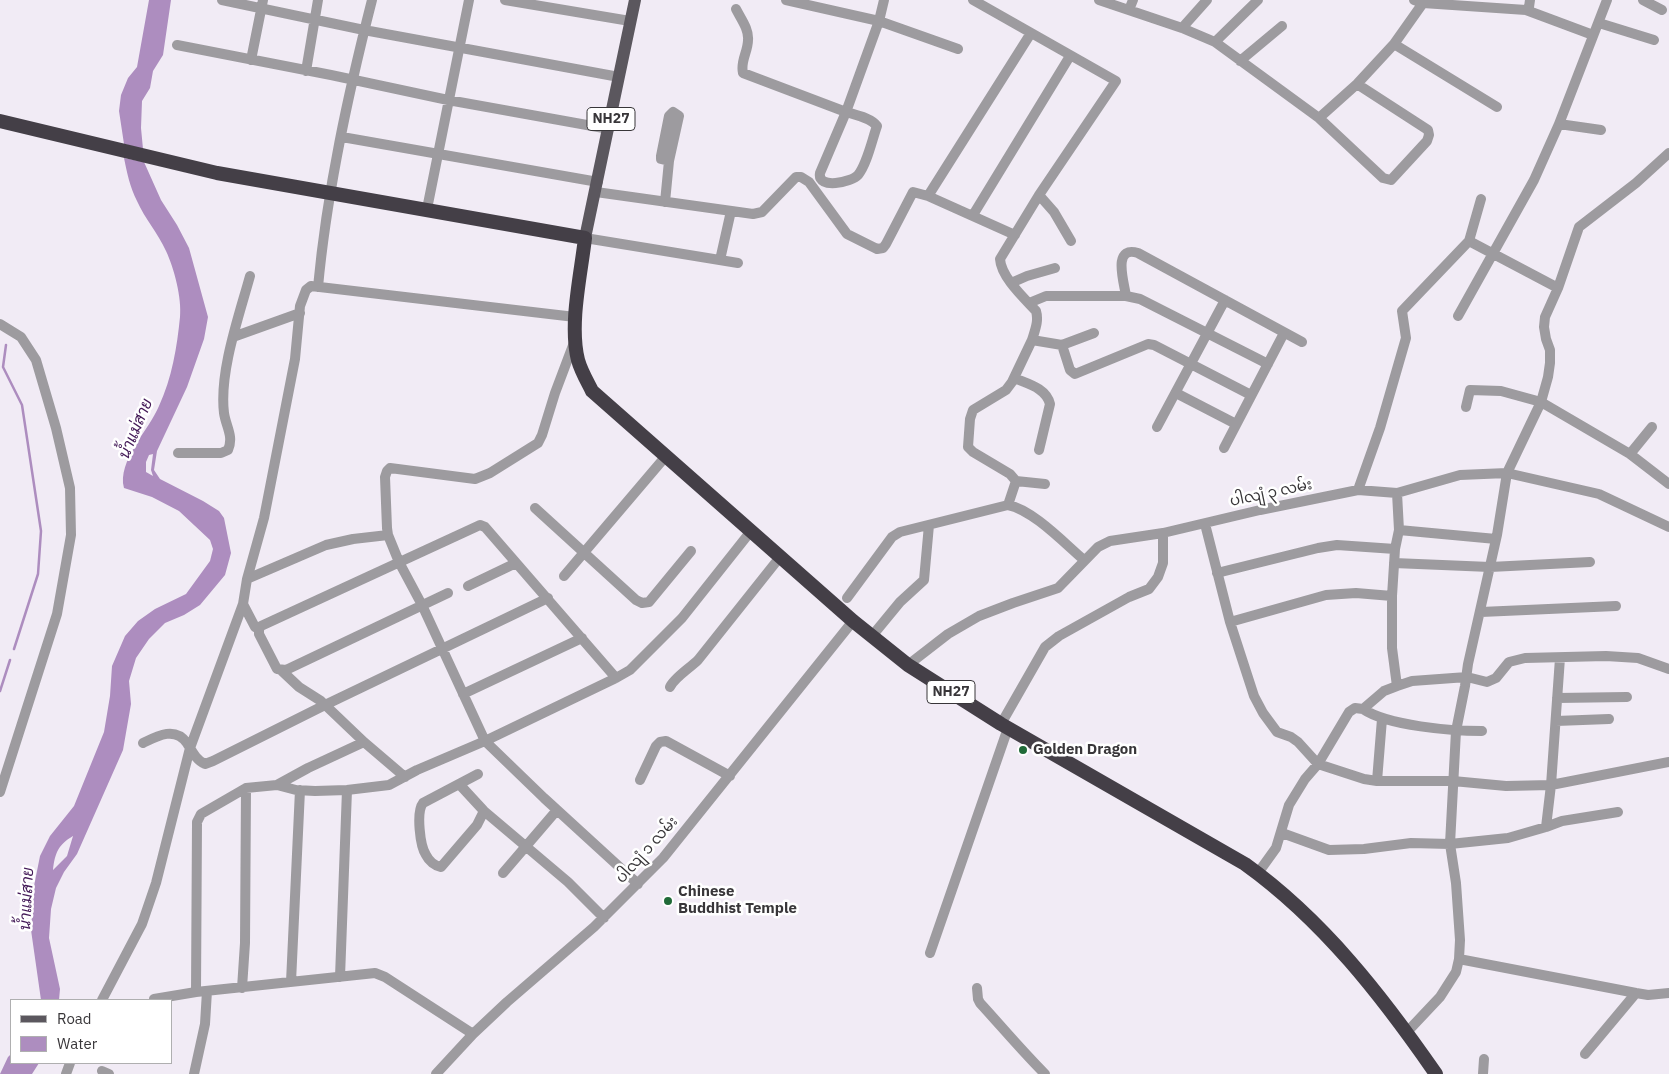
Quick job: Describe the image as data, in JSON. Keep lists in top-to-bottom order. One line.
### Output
{"streets":{"highway":["NH27"],"street":["ပါလျံ ၃ လမ်း","ပါလျံ ၁ လမ်း"]},"crossings":[["NH27","ပါလျံ ၃ လမ်း"],["NH27","ပါလျံ ၁ လမ်း"]],"water":["น้ำแม่สาย"],"places":["Golden Dragon","Chinese Buddhist Temple"],"legend":["Road","Water"]}
